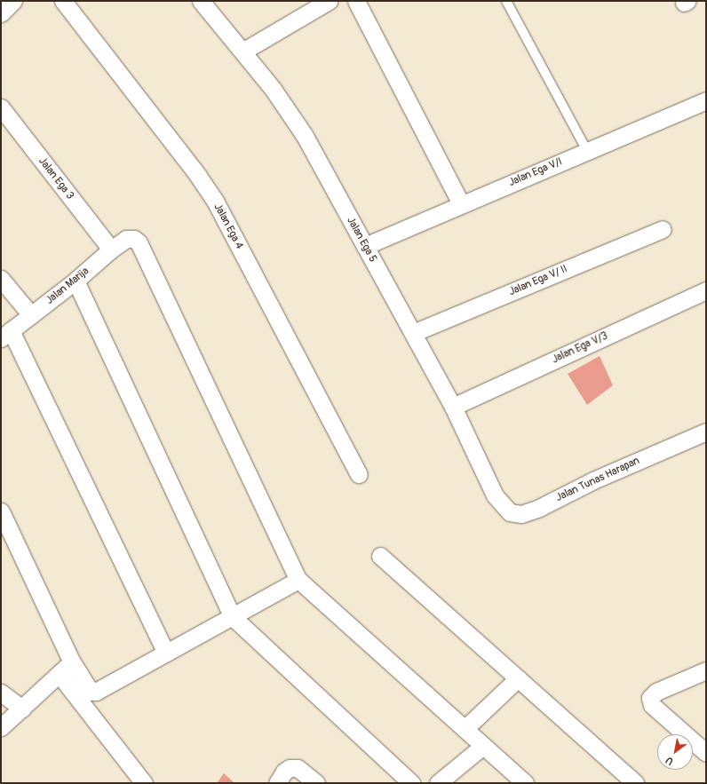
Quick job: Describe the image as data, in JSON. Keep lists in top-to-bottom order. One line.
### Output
{"streets":{"street":["Jalan Ega V/I","Jalan Ega 3","Jalan Ega 4","Jalan Ega 5","Jalan Ega V/ II","Jalan Marija","Jalan Ega V/3","Jalan Tunas Harapan"]},"crossings":[["Jalan Ega V/I","Jalan Ega 5"],["Jalan Ega 3","Jalan Marija"],["Jalan Ega 5","Jalan Ega V/ II"],["Jalan Ega 5","Jalan Ega V/3"],["Jalan Ega 5","Jalan Tunas Harapan"]],"north":"bottom left"}
